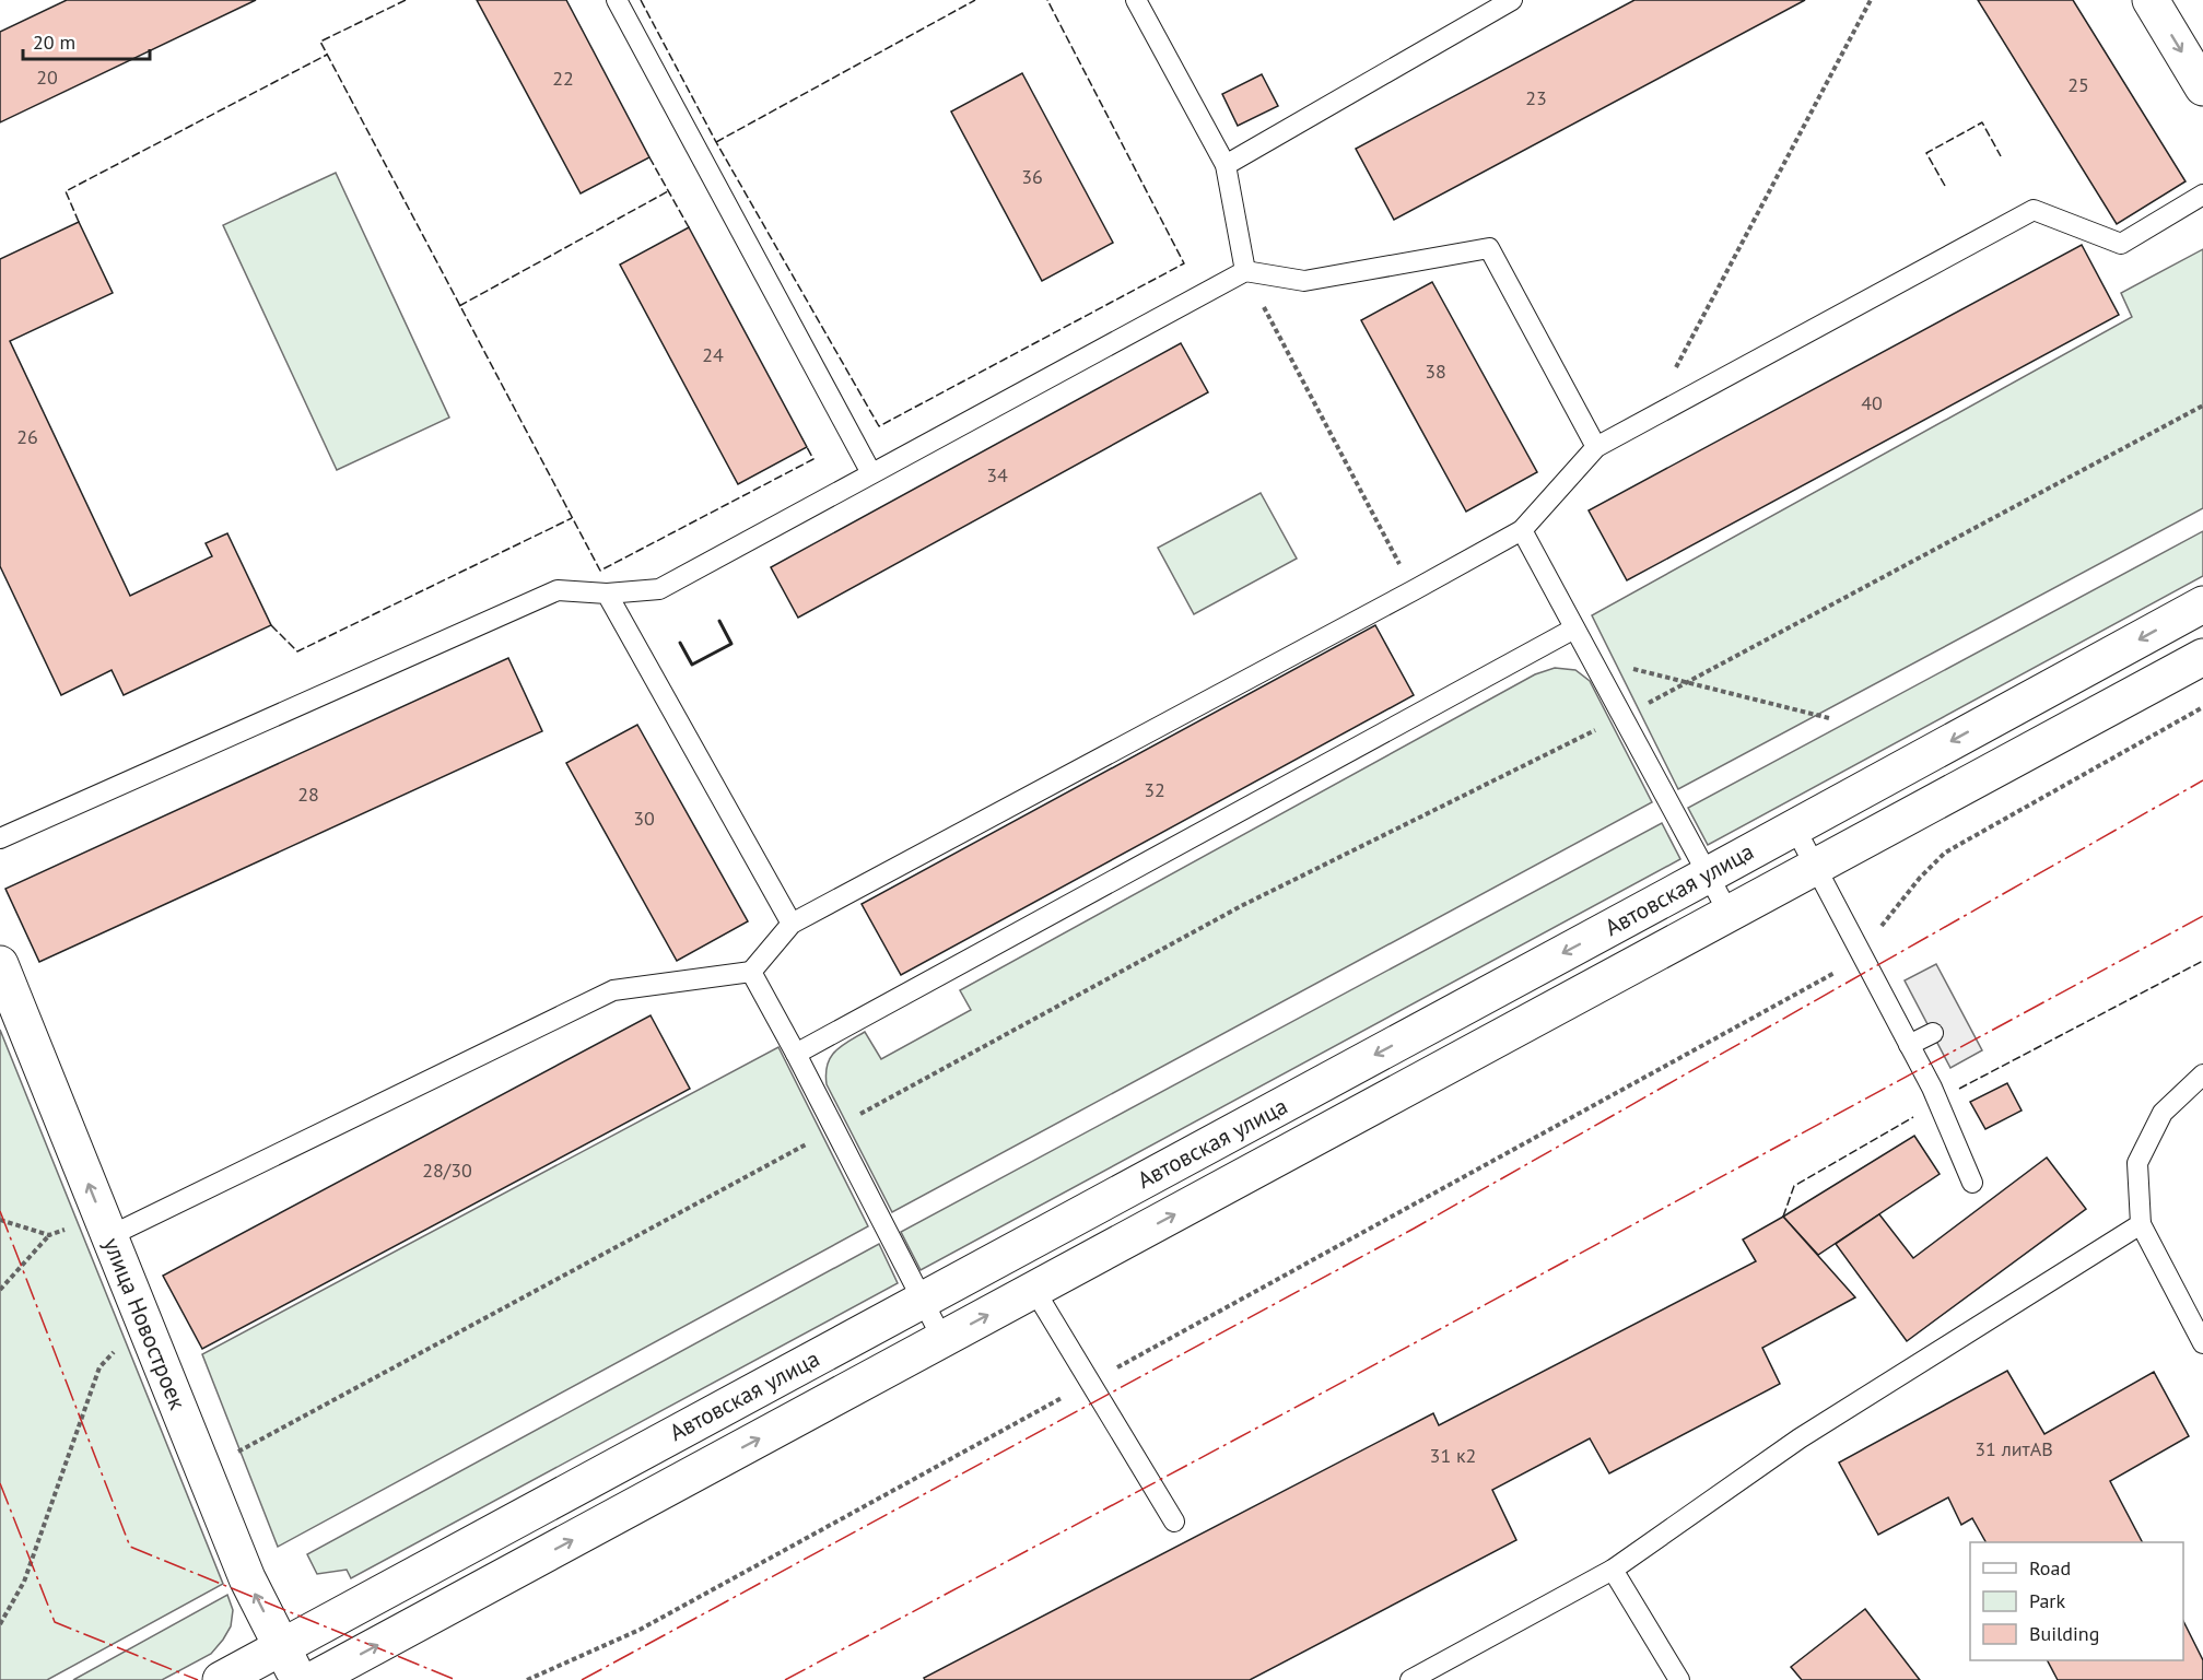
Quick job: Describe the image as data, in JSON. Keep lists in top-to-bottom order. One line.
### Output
{"streets":{"street":["Автовская улица","улица Новостроек"]},"crossings":[["Автовская улица","улица Новостроек"]],"one_way":["улица Новостроек"],"house_numbers":["20","22","25","23","36","24","38","40","26","34","32","28","30","28/30","31 литАВ","31 к2"],"legend":["Road","Park","Building"],"scale_bar":"20 m"}
